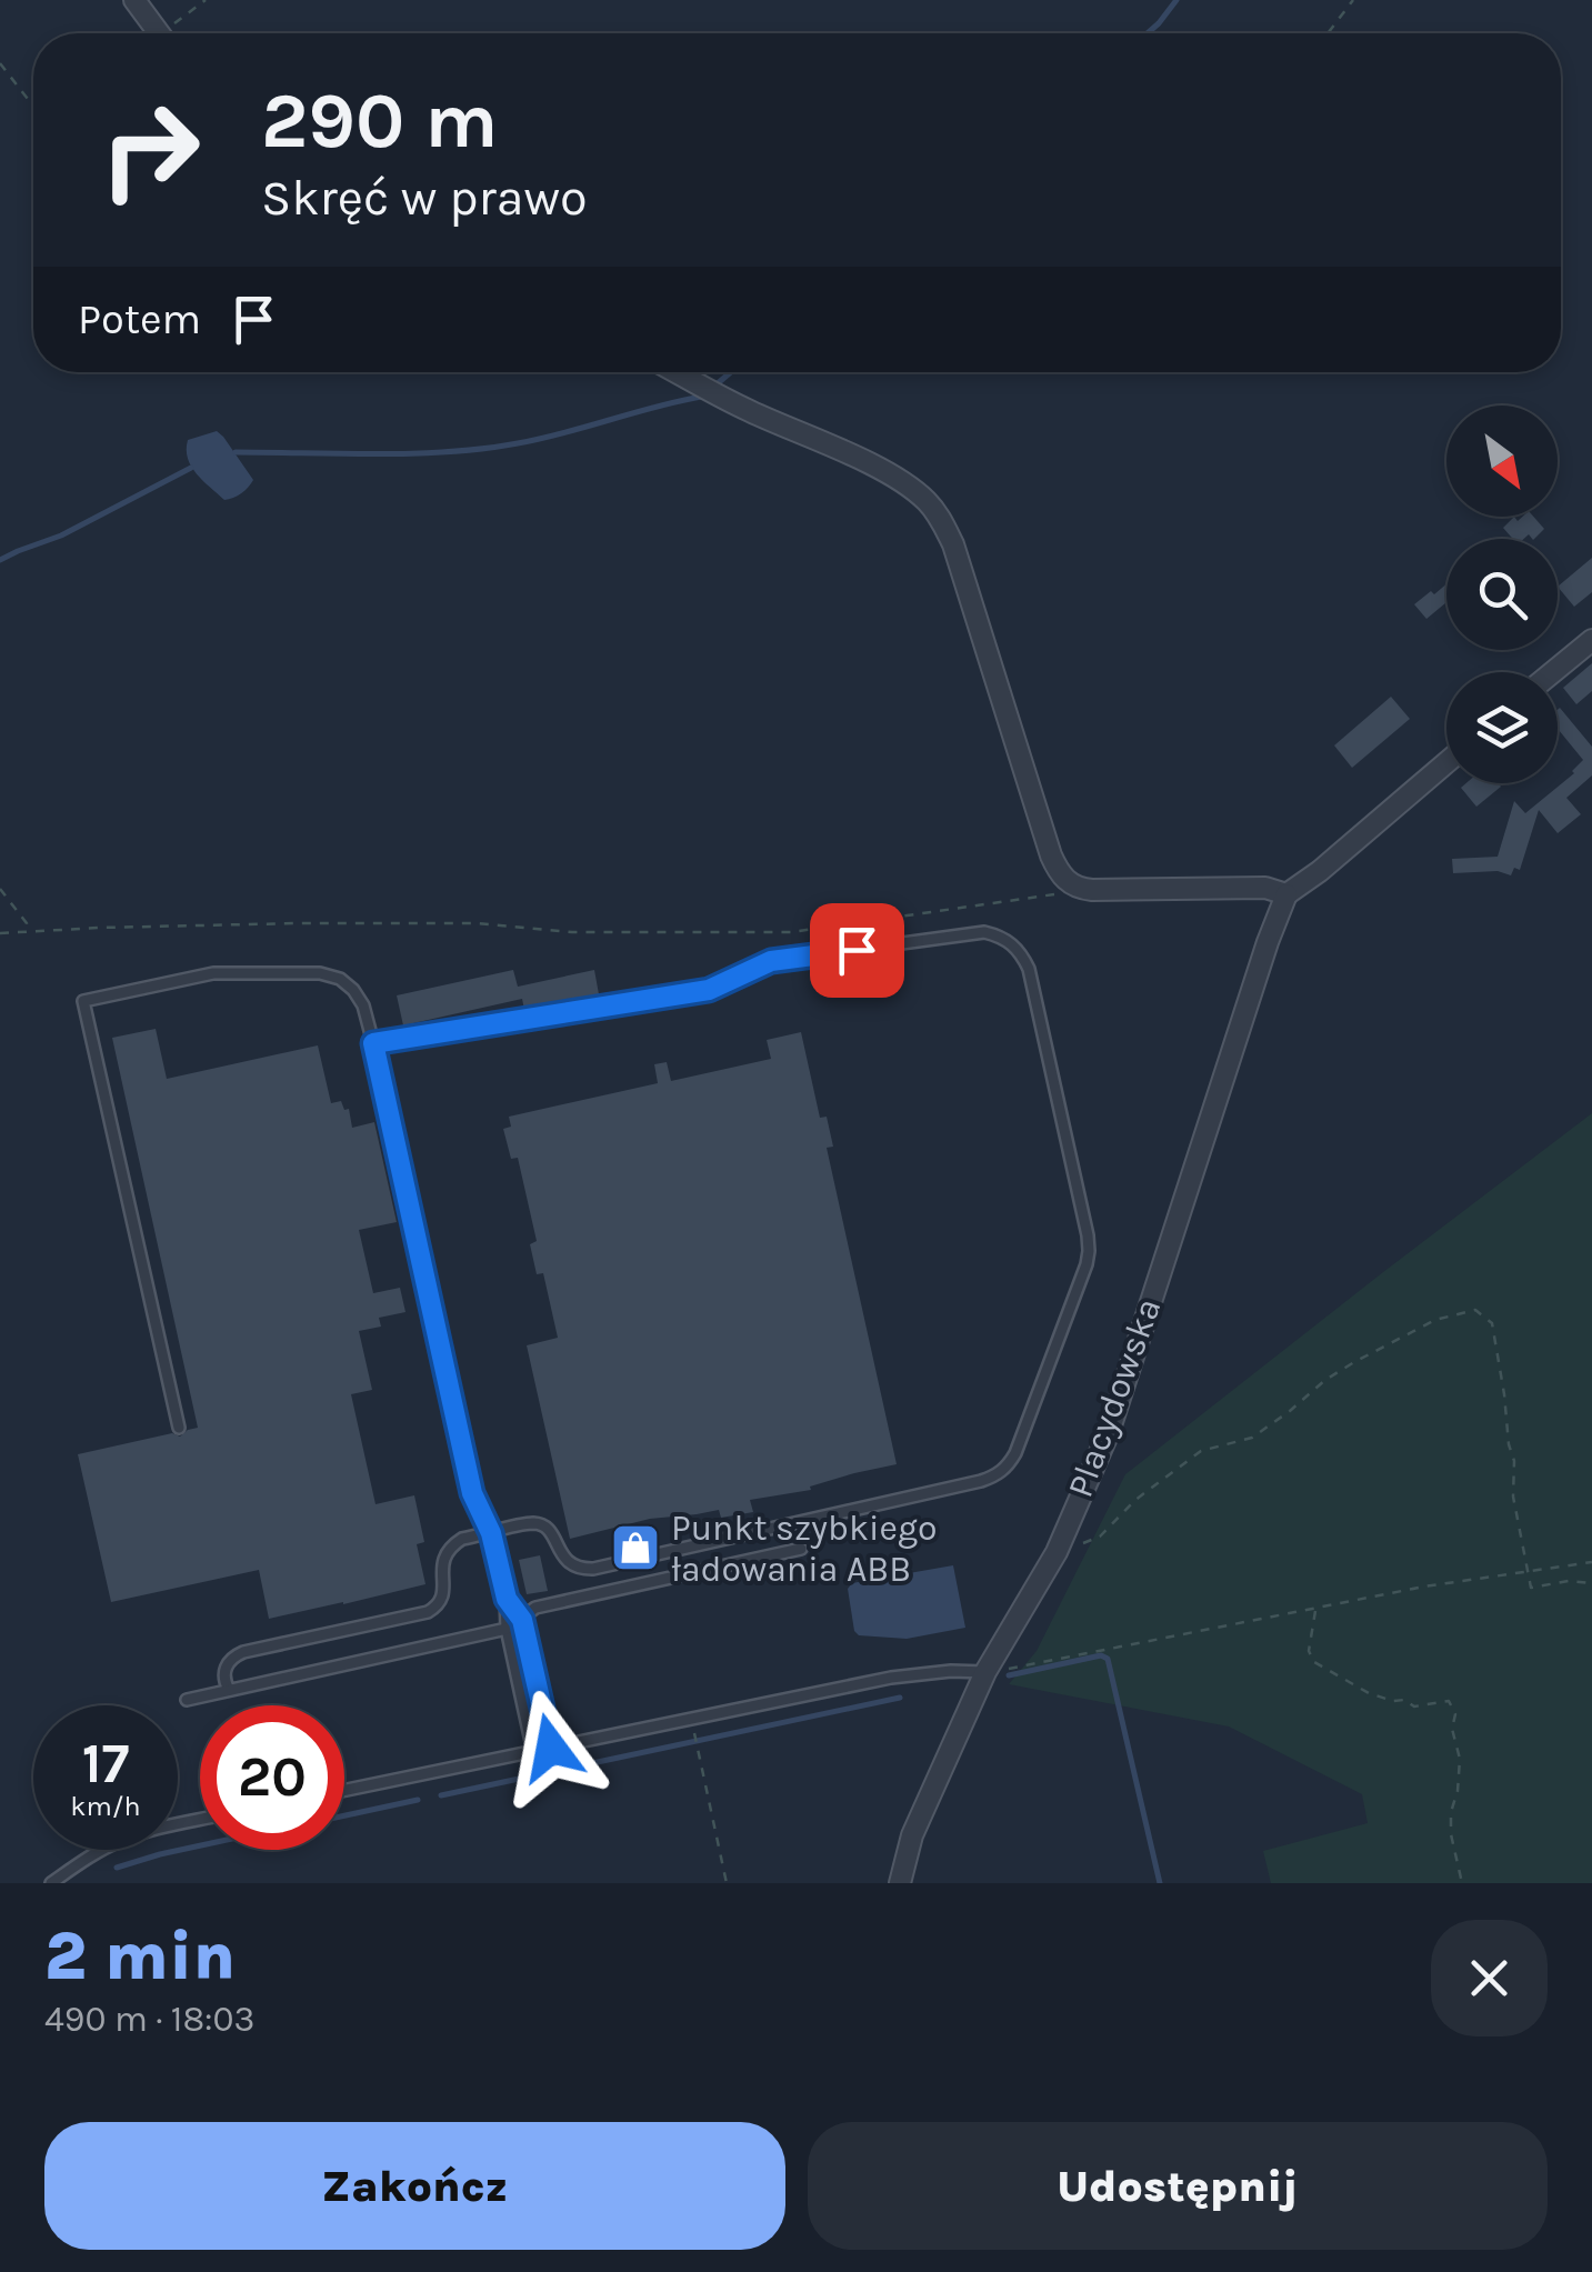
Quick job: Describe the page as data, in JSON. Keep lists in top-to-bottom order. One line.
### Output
{"streets":{"street":["Placydowska"]},"places":{"shop":["Punkt szybkiego ładowania ABB"]},"north":"bottom right","page":{"turn":["290 m","Skręć w prawo"],"then":"Potem","speed":"17 km/h","limit":"20","heading":["2 min","490 m · 18:03"],"buttons":["Zakończ","Udostępnij"]}}
